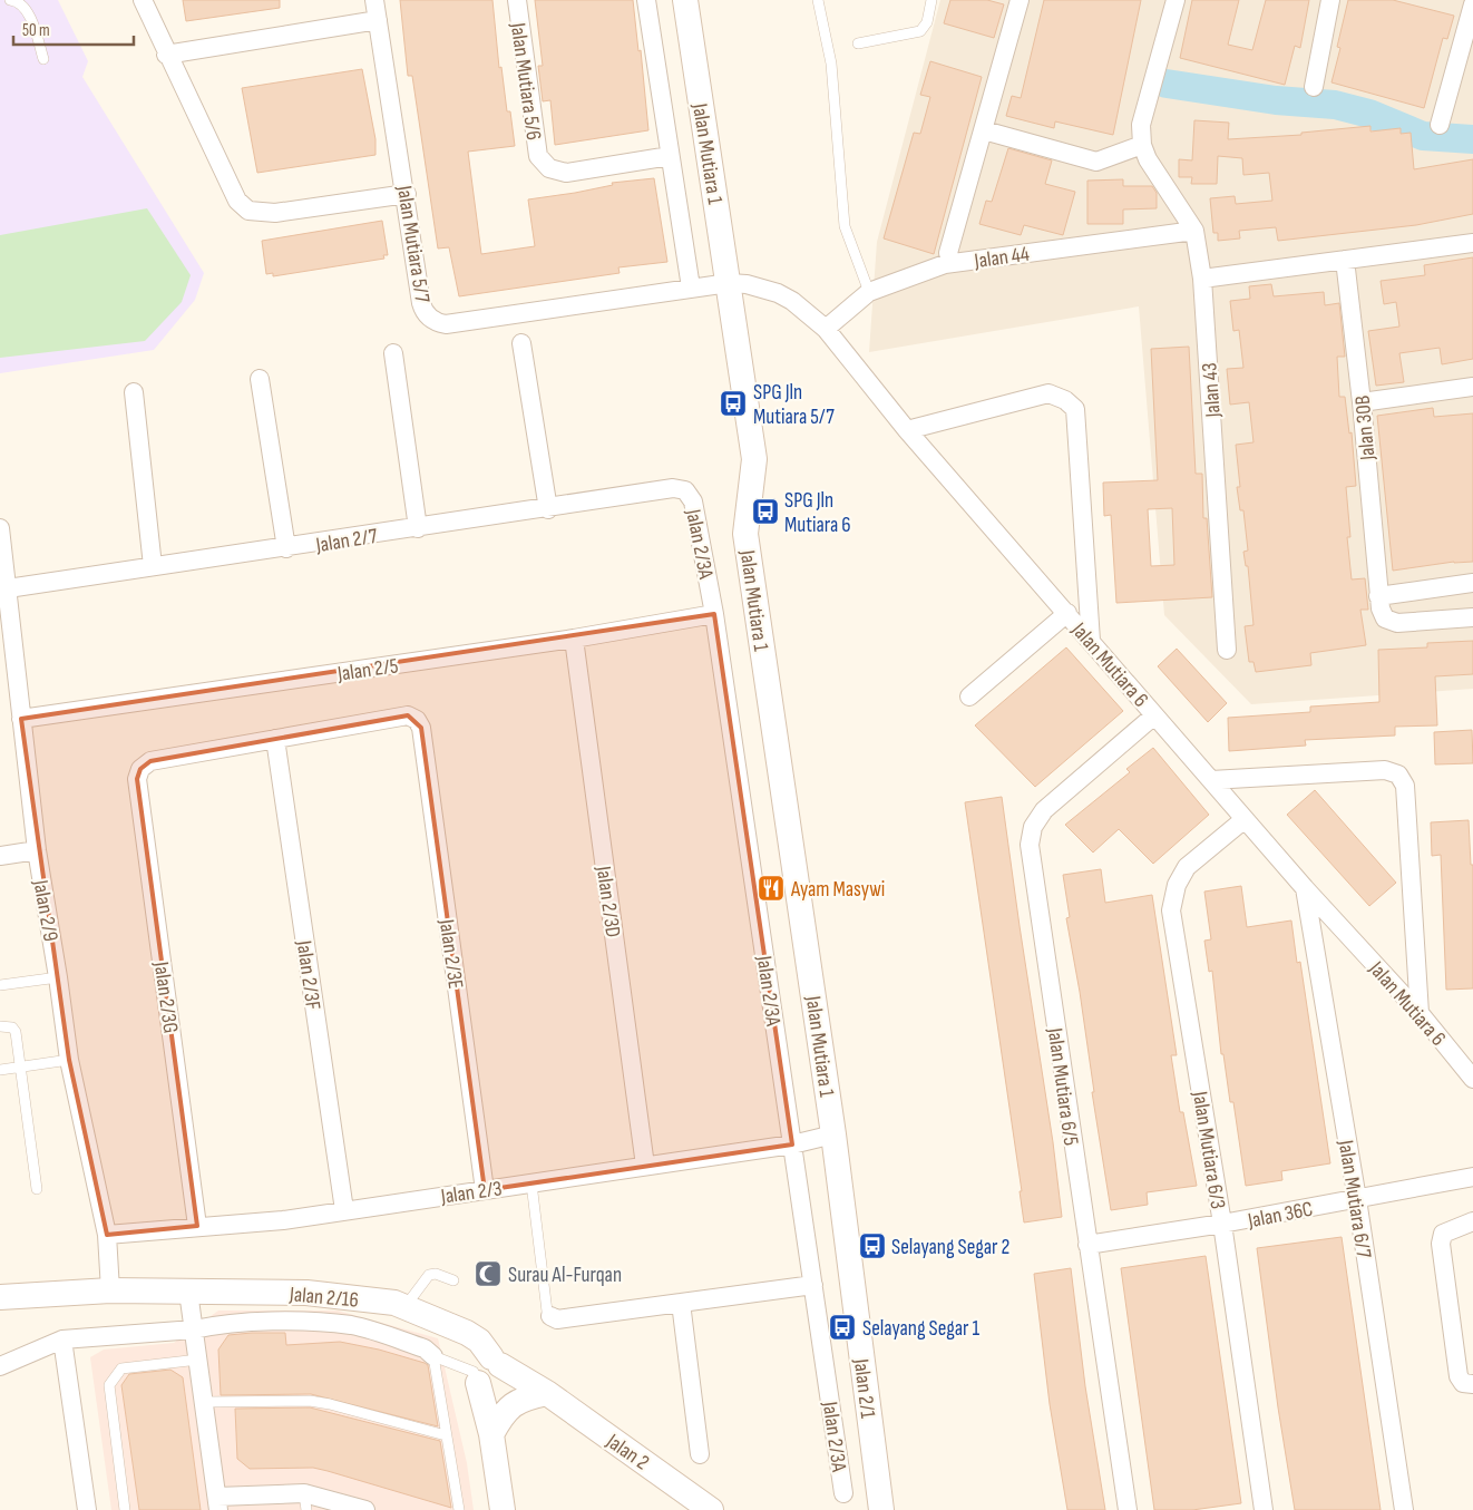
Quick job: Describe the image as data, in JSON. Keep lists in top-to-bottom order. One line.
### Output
{"streets":{"street":["Jalan Mutiara 5/6","Jalan Mutiara 1","Jalan Mutiara 5/7","Jalan 44","Jalan 43","Jalan 30B","Jalan 2/7","Jalan 2/3A","Jalan Mutiara 6","Jalan 2/5","Jalan 2/3D","Jalan 2/9","Jalan 2/3E","Jalan 2/3F","Jalan 2/3G","Jalan Mutiara 6/5","Jalan Mutiara 6/3","Jalan 2/3","Jalan Mutiara 6/7","Jalan 36C","Jalan 2/16","Jalan 2/1","Jalan 2"]},"crossings":[["Jalan Mutiara 1","Jalan Mutiara 5/7"],["Jalan Mutiara 1","Jalan Mutiara 6"],["Jalan Mutiara 1","Jalan 2/3"],["Jalan Mutiara 1","Jalan 2/1"],["Jalan Mutiara 5/7","Jalan Mutiara 6"],["Jalan 44","Jalan 43"],["Jalan 44","Jalan Mutiara 6"],["Jalan 2/7","Jalan 2/3A"],["Jalan 2/7","Jalan 2/9"],["Jalan 2/3A","Jalan 2/5"],["Jalan 2/3A","Jalan 2/3"],["Jalan Mutiara 6","Jalan Mutiara 6/5"],["Jalan Mutiara 6","Jalan Mutiara 6/3"],["Jalan Mutiara 6","Jalan Mutiara 6/7"],["Jalan 2/5","Jalan 2/3D"],["Jalan 2/5","Jalan 2/9"],["Jalan 2/3D","Jalan 2/3"],["Jalan 2/9","Jalan 2/3"],["Jalan 2/9","Jalan 2/16"],["Jalan 2/3E","Jalan 2/3F"],["Jalan 2/3E","Jalan 2/3G"],["Jalan 2/3E","Jalan 2/3"],["Jalan 2/3F","Jalan 2/3G"],["Jalan 2/3F","Jalan 2/3"],["Jalan 2/3G","Jalan 2/3"],["Jalan Mutiara 6/5","Jalan 36C"],["Jalan Mutiara 6/3","Jalan 36C"],["Jalan 2/3","Jalan 2/1"],["Jalan Mutiara 6/7","Jalan 36C"],["Jalan 2/16","Jalan 2"]],"places":{"bus stop":["SPG Jln Mutiara 5/7","SPG Jln Mutiara 6","Selayang Segar 2","Selayang Segar 1"],"restaurant":["Ayam Masywi"],"mosque":["Surau Al-Furqan"]},"scale_bar":"50 m"}
